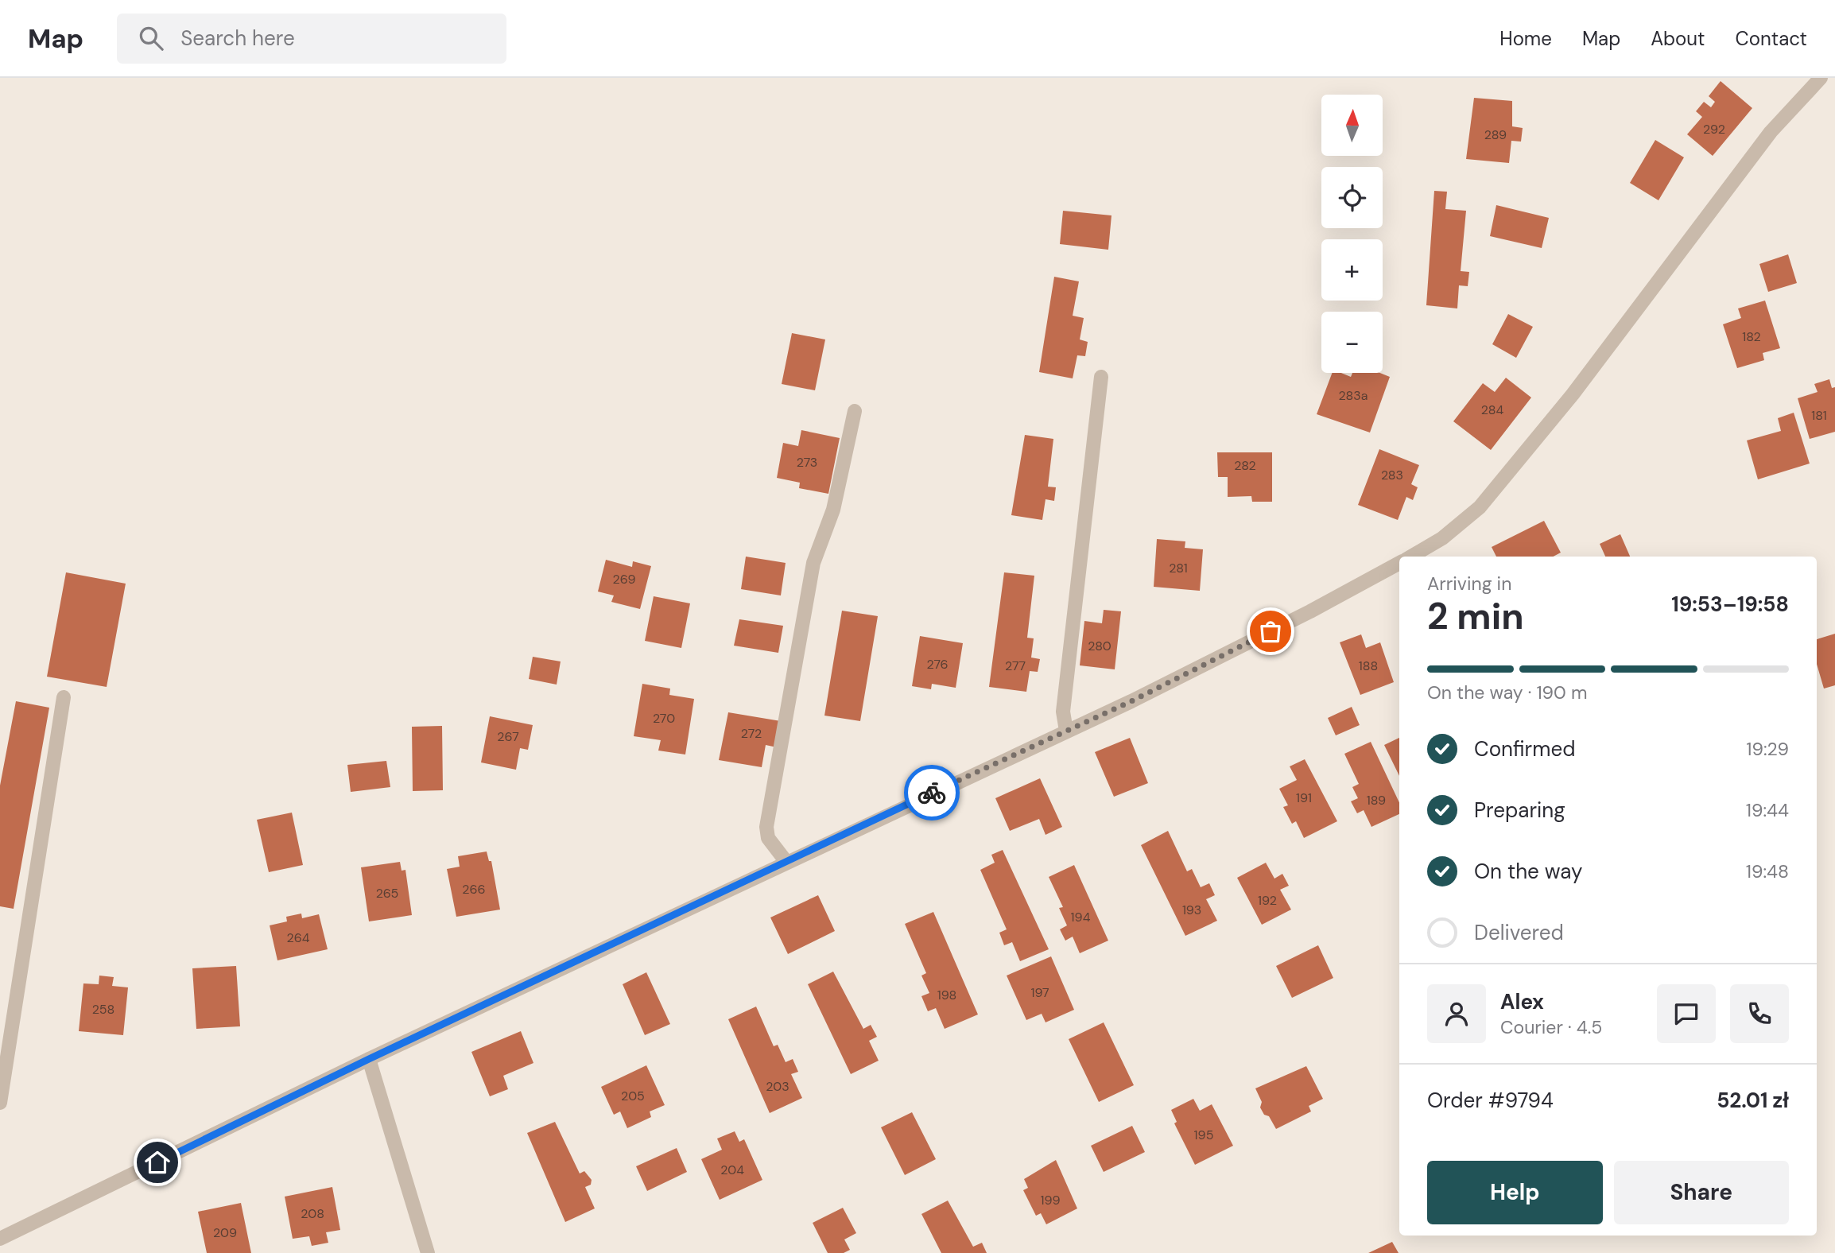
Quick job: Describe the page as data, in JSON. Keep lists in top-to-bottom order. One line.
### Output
{"house_numbers":["292","289","182","283a","284","181","273","282","283","281","269","280","276","277","188","270","272","267","191","189","266","265","192","193","194","264","197","198","258","203","205","195","204","199","208","209"],"north":"top","page":{"header":"Map","search":"Search here","nav":["Home","Map","About","Contact"],"map_buttons":["+","−"],"heading":["2 min","Arriving in","19:53–19:58"],"panel":["Alex","Courier · 4.5","Order #9794","52.01 zł"],"bar":"On the way · 190 m","list":[["Confirmed","19:29"],["Preparing","19:44"],["On the way","19:48"],"Delivered"],"buttons":["Help","Share"]}}
